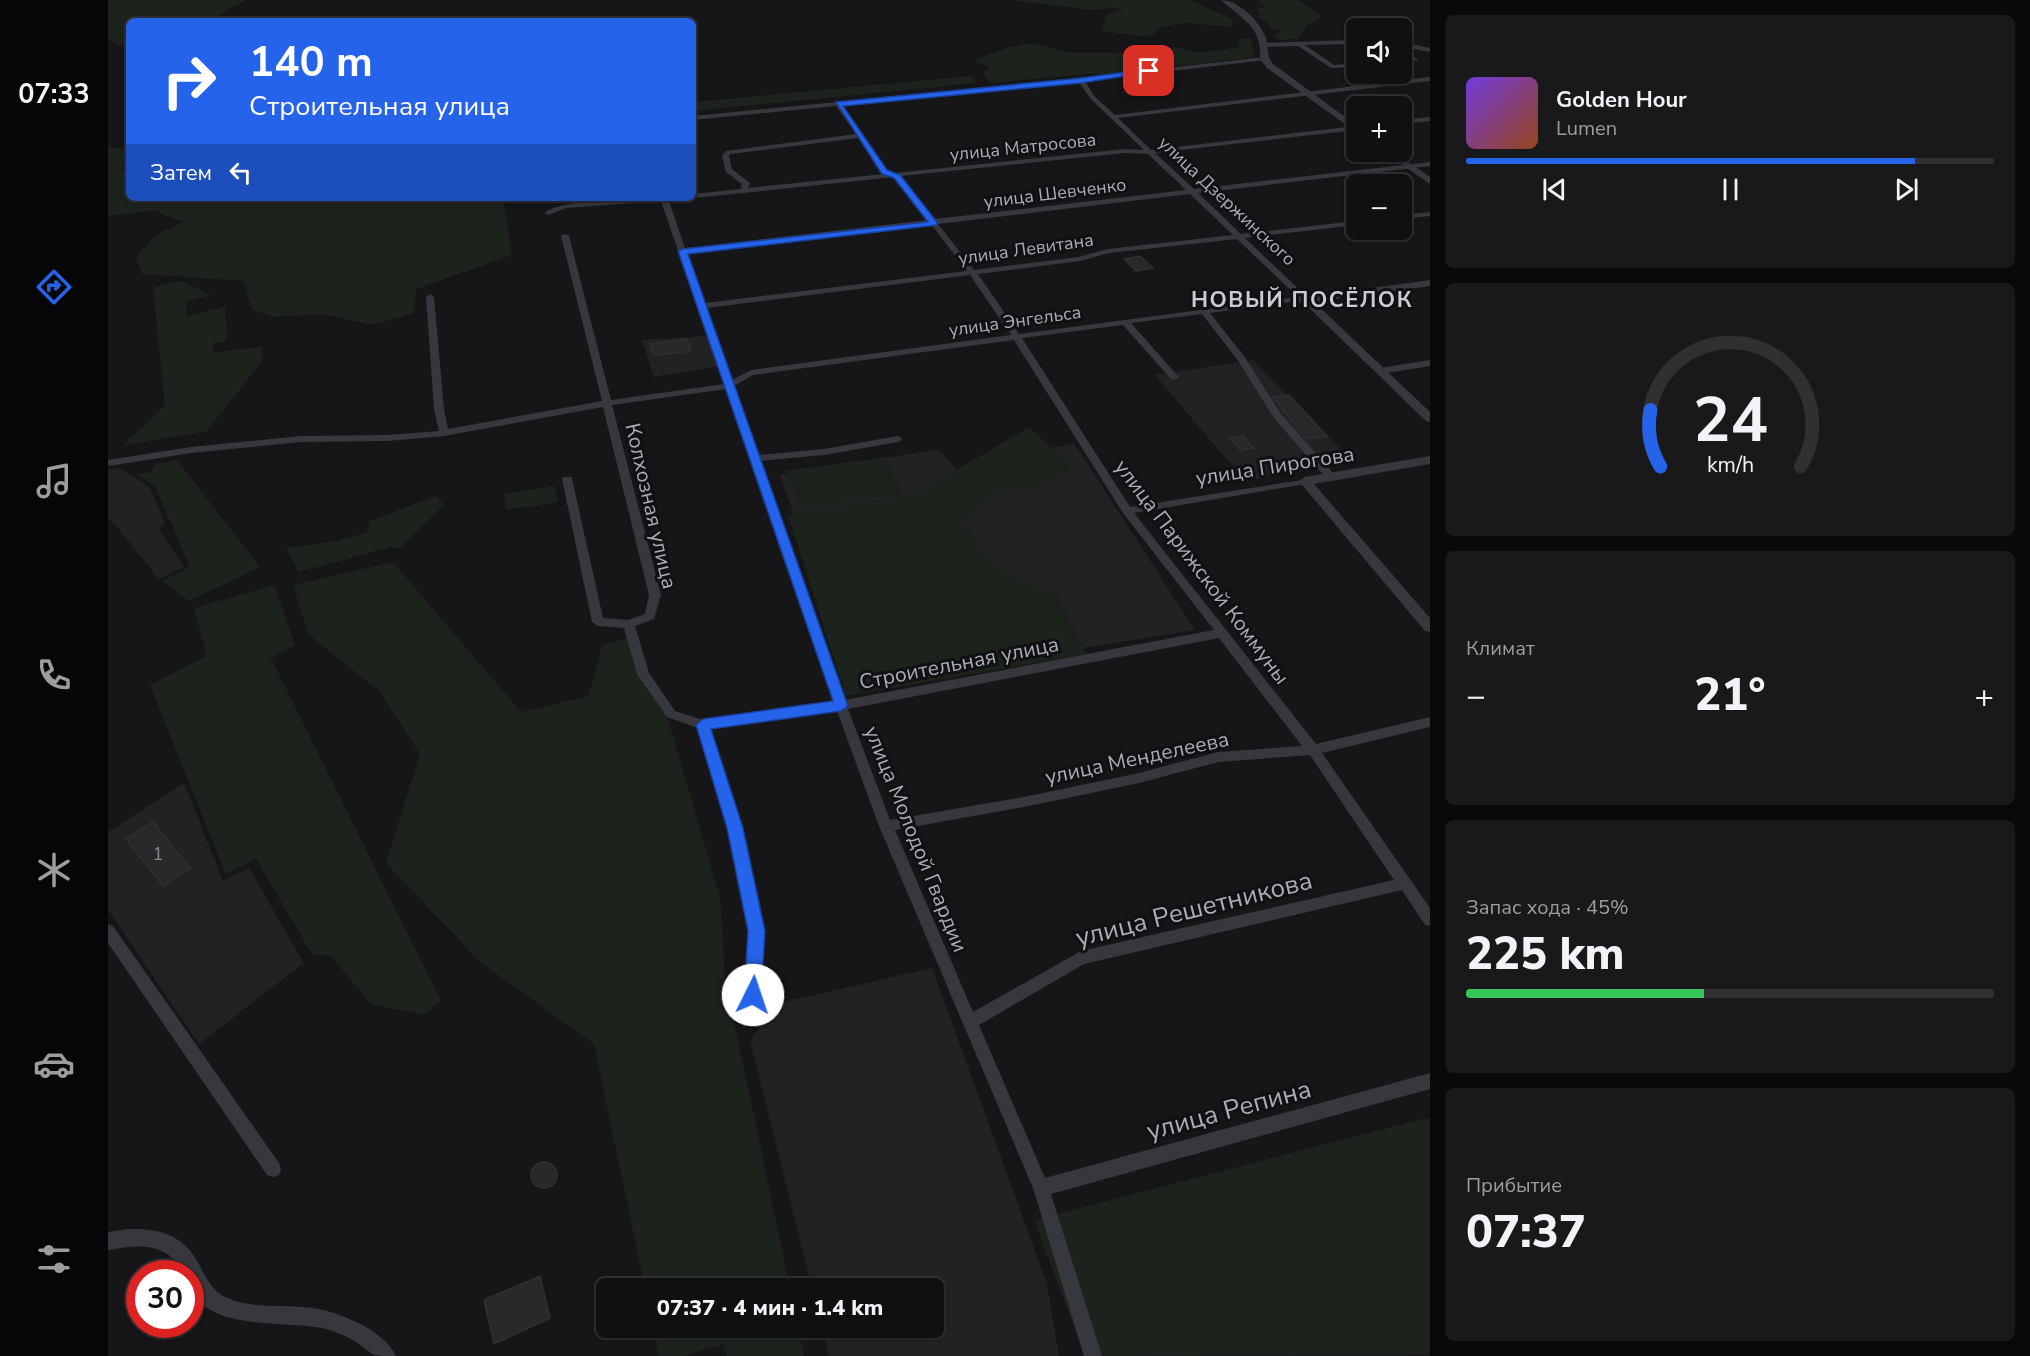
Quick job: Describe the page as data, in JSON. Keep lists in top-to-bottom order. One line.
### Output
{"streets":{"street":["улица Матросова","улица Шевченко","улица Дзержинского","улица Левитана","улица Энгельса","улица Пирогова","Колхозная улица","улица Парижской Коммуны","Строительная улица","улица Менделеева","улица Молодой Гвардии","улица Решетникова","улица Репина"]},"crossings":[["улица Матросова","улица Дзержинского"],["улица Матросова","улица Парижской Коммуны"],["улица Шевченко","улица Дзержинского"],["улица Шевченко","улица Парижской Коммуны"],["улица Шевченко","улица Молодой Гвардии"],["улица Дзержинского","улица Левитана"],["улица Дзержинского","улица Энгельса"],["улица Левитана","улица Парижской Коммуны"],["улица Левитана","улица Молодой Гвардии"],["улица Энгельса","Колхозная улица"],["улица Энгельса","улица Парижской Коммуны"],["улица Энгельса","улица Молодой Гвардии"],["улица Пирогова","улица Парижской Коммуны"],["улица Парижской Коммуны","Строительная улица"],["улица Парижской Коммуны","улица Менделеева"],["улица Парижской Коммуны","улица Решетникова"],["Строительная улица","улица Молодой Гвардии"],["улица Менделеева","улица Молодой Гвардии"],["улица Молодой Гвардии","улица Решетникова"],["улица Молодой Гвардии","улица Репина"]],"districts":["НОВЫЙ ПОСЁЛОК"],"house_numbers":["1"],"page":{"tabs":"07:33","map_buttons":["+","−"],"turn":["140 m","Строительная улица"],"song":["Golden Hour","Lumen"],"then":"Затем","tile":["Климат",["Запас хода · 45%","225 km"],["Прибытие","07:37"]],"heat":["−","21°","+"],"limit":"30","trip":"07:37 · 4 мин · 1.4 km","gauge":["24","km/h"]}}
